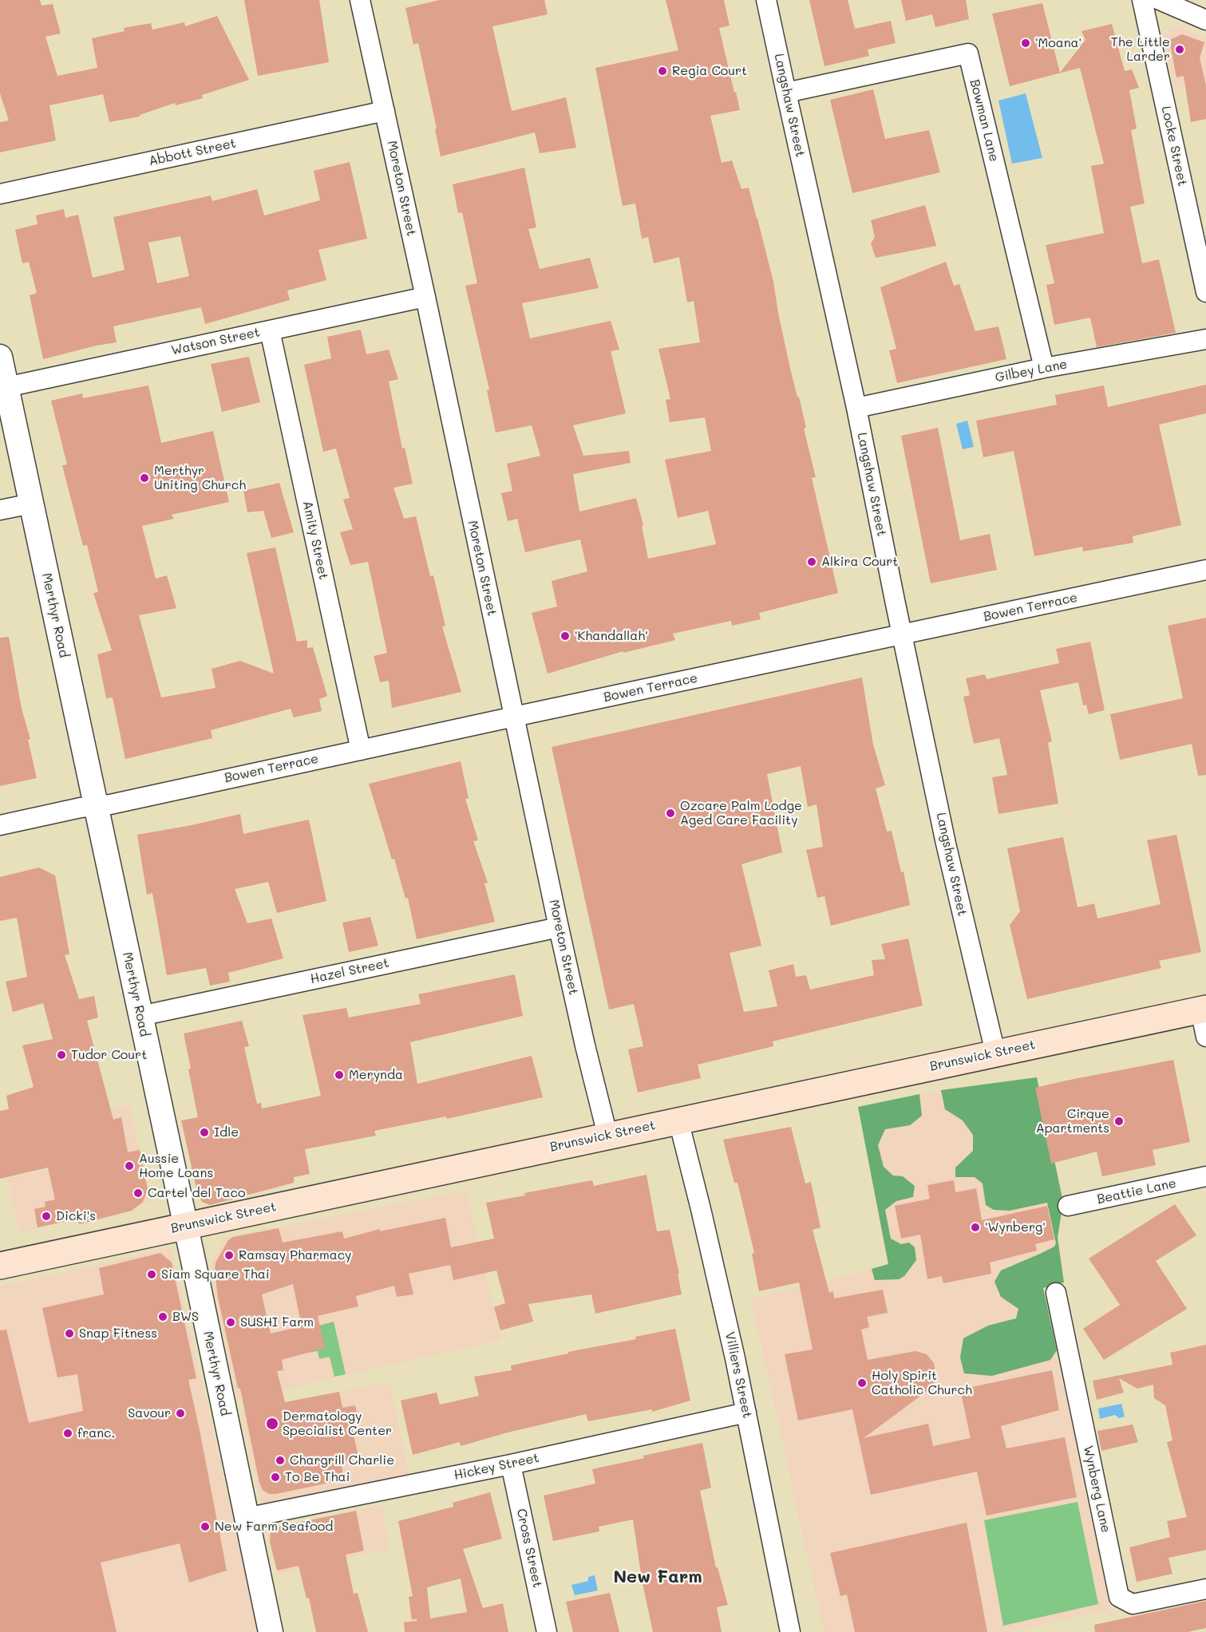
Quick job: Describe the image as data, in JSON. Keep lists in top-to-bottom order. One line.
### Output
{"streets":{"main road":["Brunswick Street"],"street":["Langshaw Street","Bowman Lane","Locke Street","Abbott Street","Moreton Street","Watson Street","Gilbey Lane","Amity Street","Bowen Terrace","Merthyr Road","Hazel Street","Beattie Lane","Villiers Street","Hickey Street","Wynberg Lane","Cross Street"]},"crossings":[["Langshaw Street","Bowman Lane"],["Langshaw Street","Gilbey Lane"],["Langshaw Street","Bowen Terrace"],["Langshaw Street","Brunswick Street"],["Bowman Lane","Gilbey Lane"],["Abbott Street","Moreton Street"],["Moreton Street","Watson Street"],["Moreton Street","Bowen Terrace"],["Moreton Street","Hazel Street"],["Moreton Street","Brunswick Street"],["Watson Street","Amity Street"],["Watson Street","Merthyr Road"],["Amity Street","Bowen Terrace"],["Bowen Terrace","Merthyr Road"],["Merthyr Road","Hazel Street"],["Merthyr Road","Brunswick Street"],["Merthyr Road","Hickey Street"],["Brunswick Street","Villiers Street"],["Villiers Street","Hickey Street"],["Hickey Street","Cross Street"]],"districts":["New Farm"],"places":["'Moana'","The Little Larder","Regia Court","Merthyr Uniting Church","Alkira Court","'Khandallah'","Ozcare Palm Lodge Aged Care Facility","Tudor Court","Merynda","Cirque Apartments","Idle","Aussie Home Loans","Cartel del Taco","Dicki's","'Wynberg'","Ramsay Pharmacy","Siam Square Thai","BWS","SUSHI Farm","Snap Fitness","Holy Spirit Catholic Church","Savour","Dermatology Specialist Center","franc.","Chargrill Charlie","To Be Thai","New Farm Seafood"]}
